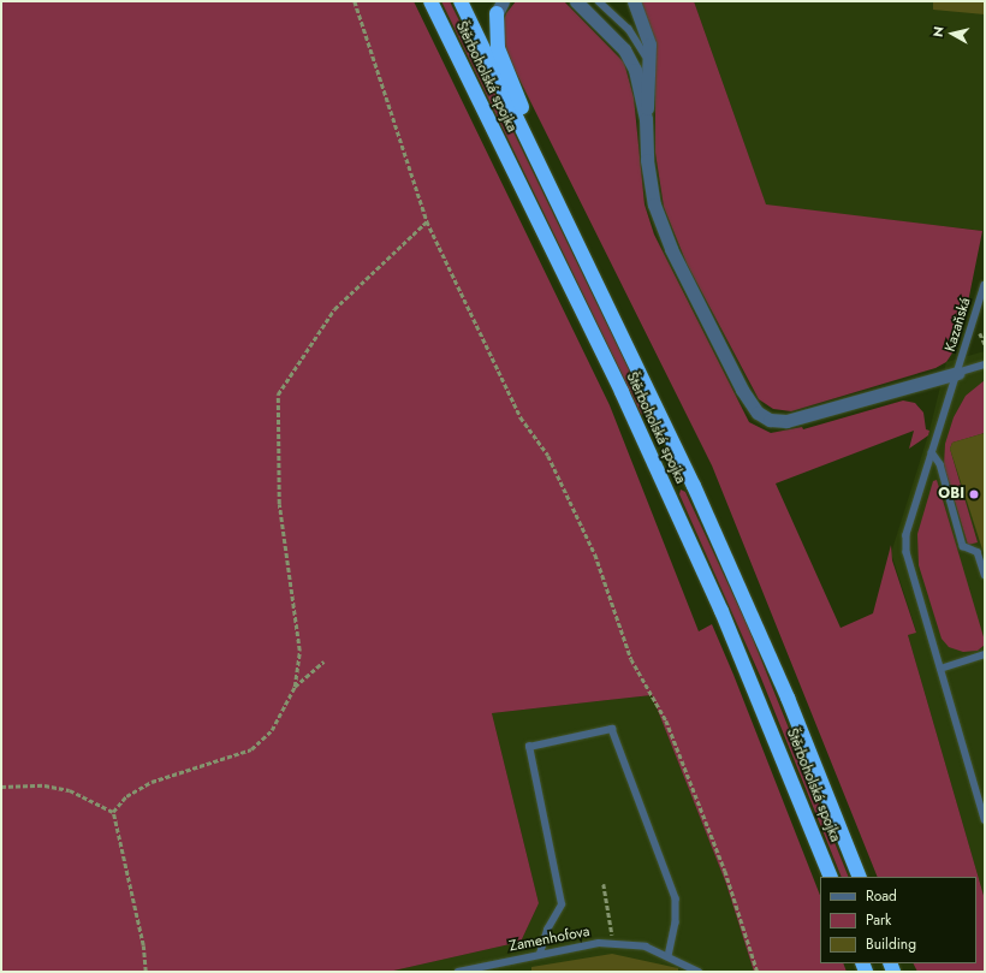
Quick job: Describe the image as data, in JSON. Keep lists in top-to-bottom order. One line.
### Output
{"streets":{"highway":["Štěrboholská spojka"],"lane":["Kazaňská","Zamenhofova"]},"places":["OBI"],"legend":["Road","Park","Building"],"north":"left"}
